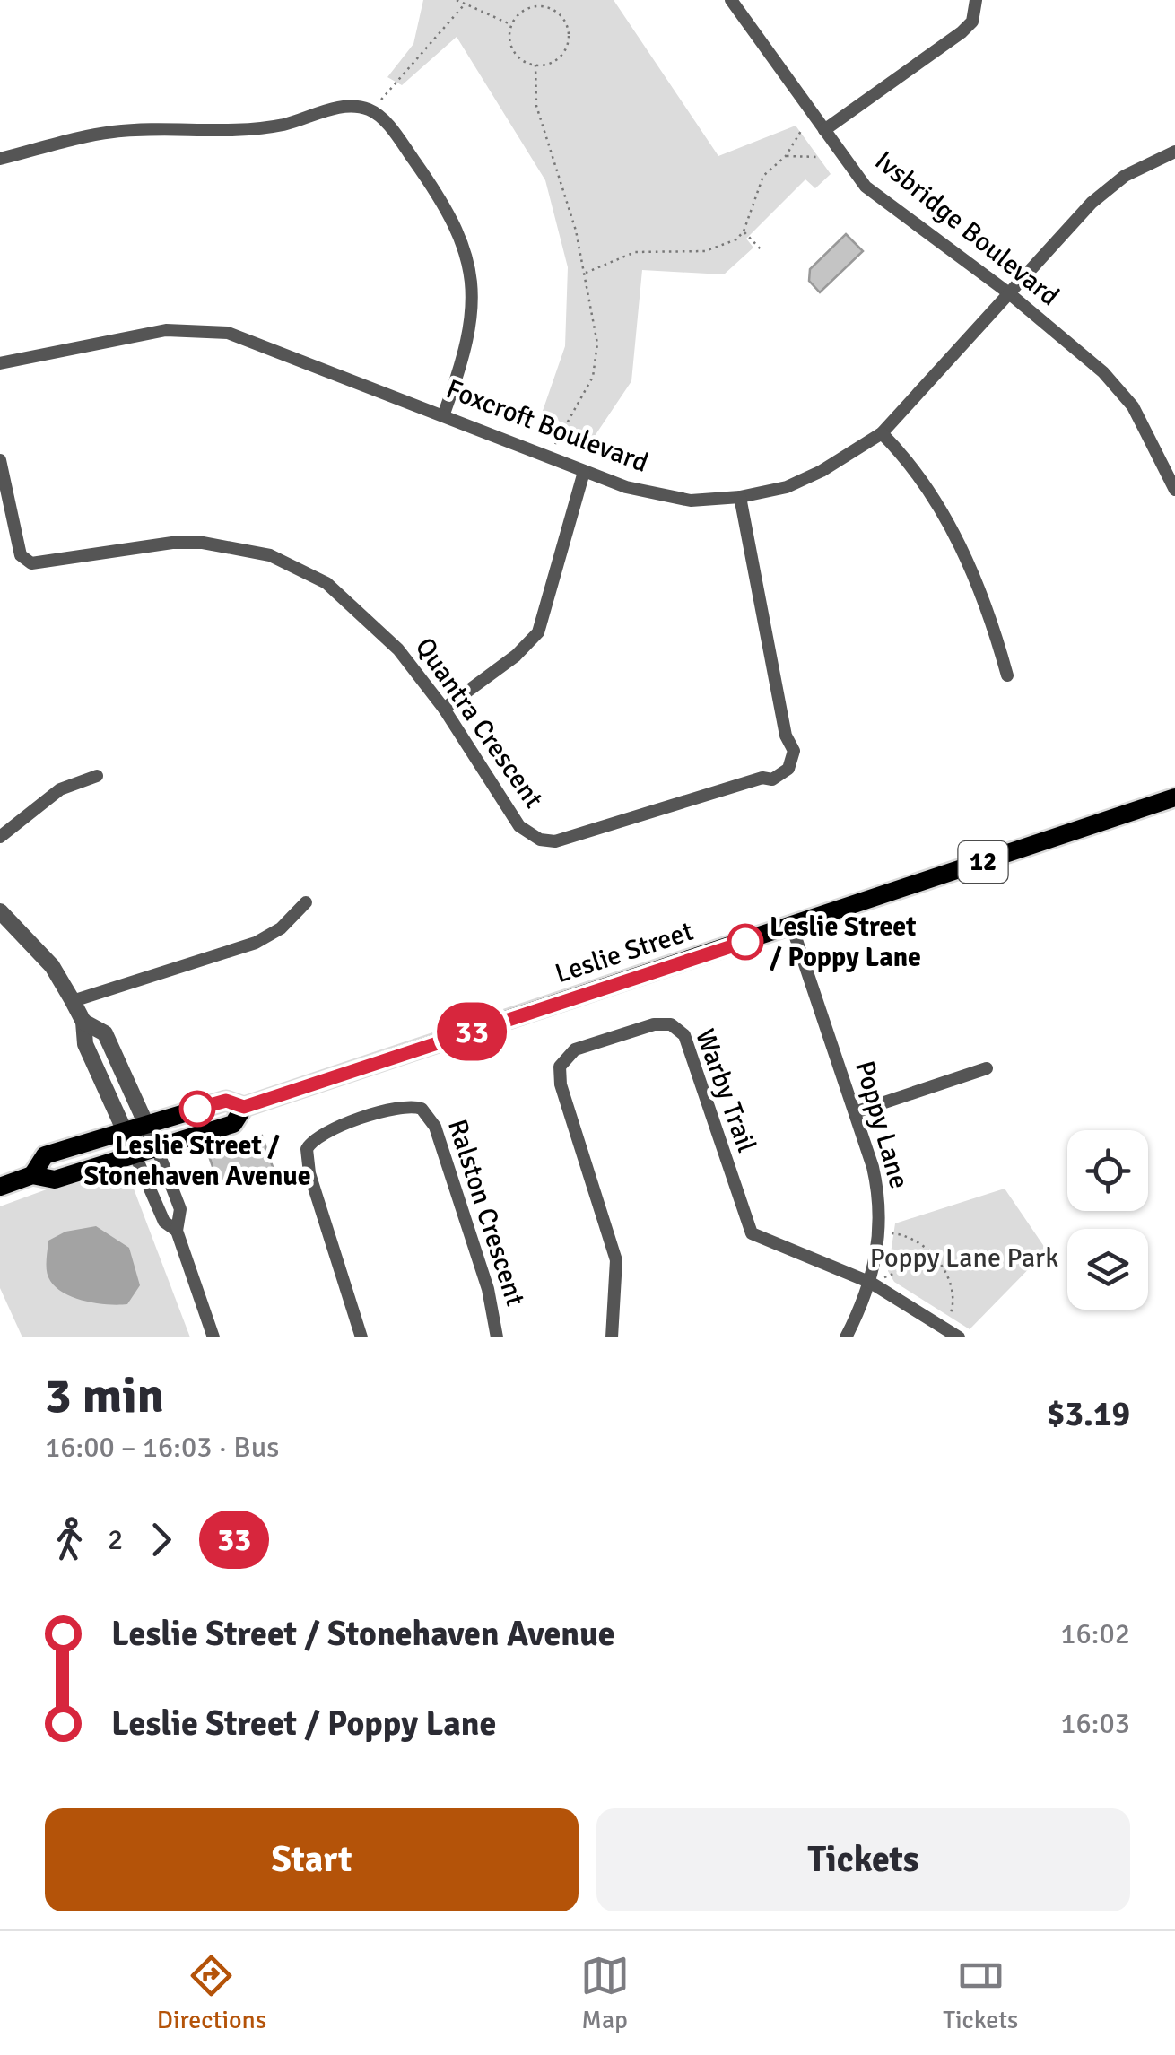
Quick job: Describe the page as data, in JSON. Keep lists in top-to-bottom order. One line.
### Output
{"streets":{"main road":["12","Leslie Street"],"street":["Ivsbridge Boulevard","Foxcroft Boulevard","Quantra Crescent","Warby Trail","Poppy Lane","Ralston Crescent"]},"crossings":[["Ivsbridge Boulevard","Foxcroft Boulevard"],["Foxcroft Boulevard","Quantra Crescent"],["Leslie Street","Poppy Lane"],["Warby Trail","Poppy Lane"]],"parks":["Poppy Lane Park"],"places":["Leslie Street / Poppy Lane","Leslie Street / Stonehaven Avenue"],"lines":["bus line 33"],"page":{"on_map":"33","heading":["3 min","16:00 – 16:03 · Bus","$3.19"],"legs":["2","33"],"list":[{"name":"Leslie Street / Stonehaven Avenue","value":"16:02"},{"name":"Leslie Street / Poppy Lane","value":"16:03"}],"buttons":["Start","Tickets"],"tabs":["Directions","Map","Tickets"]}}
